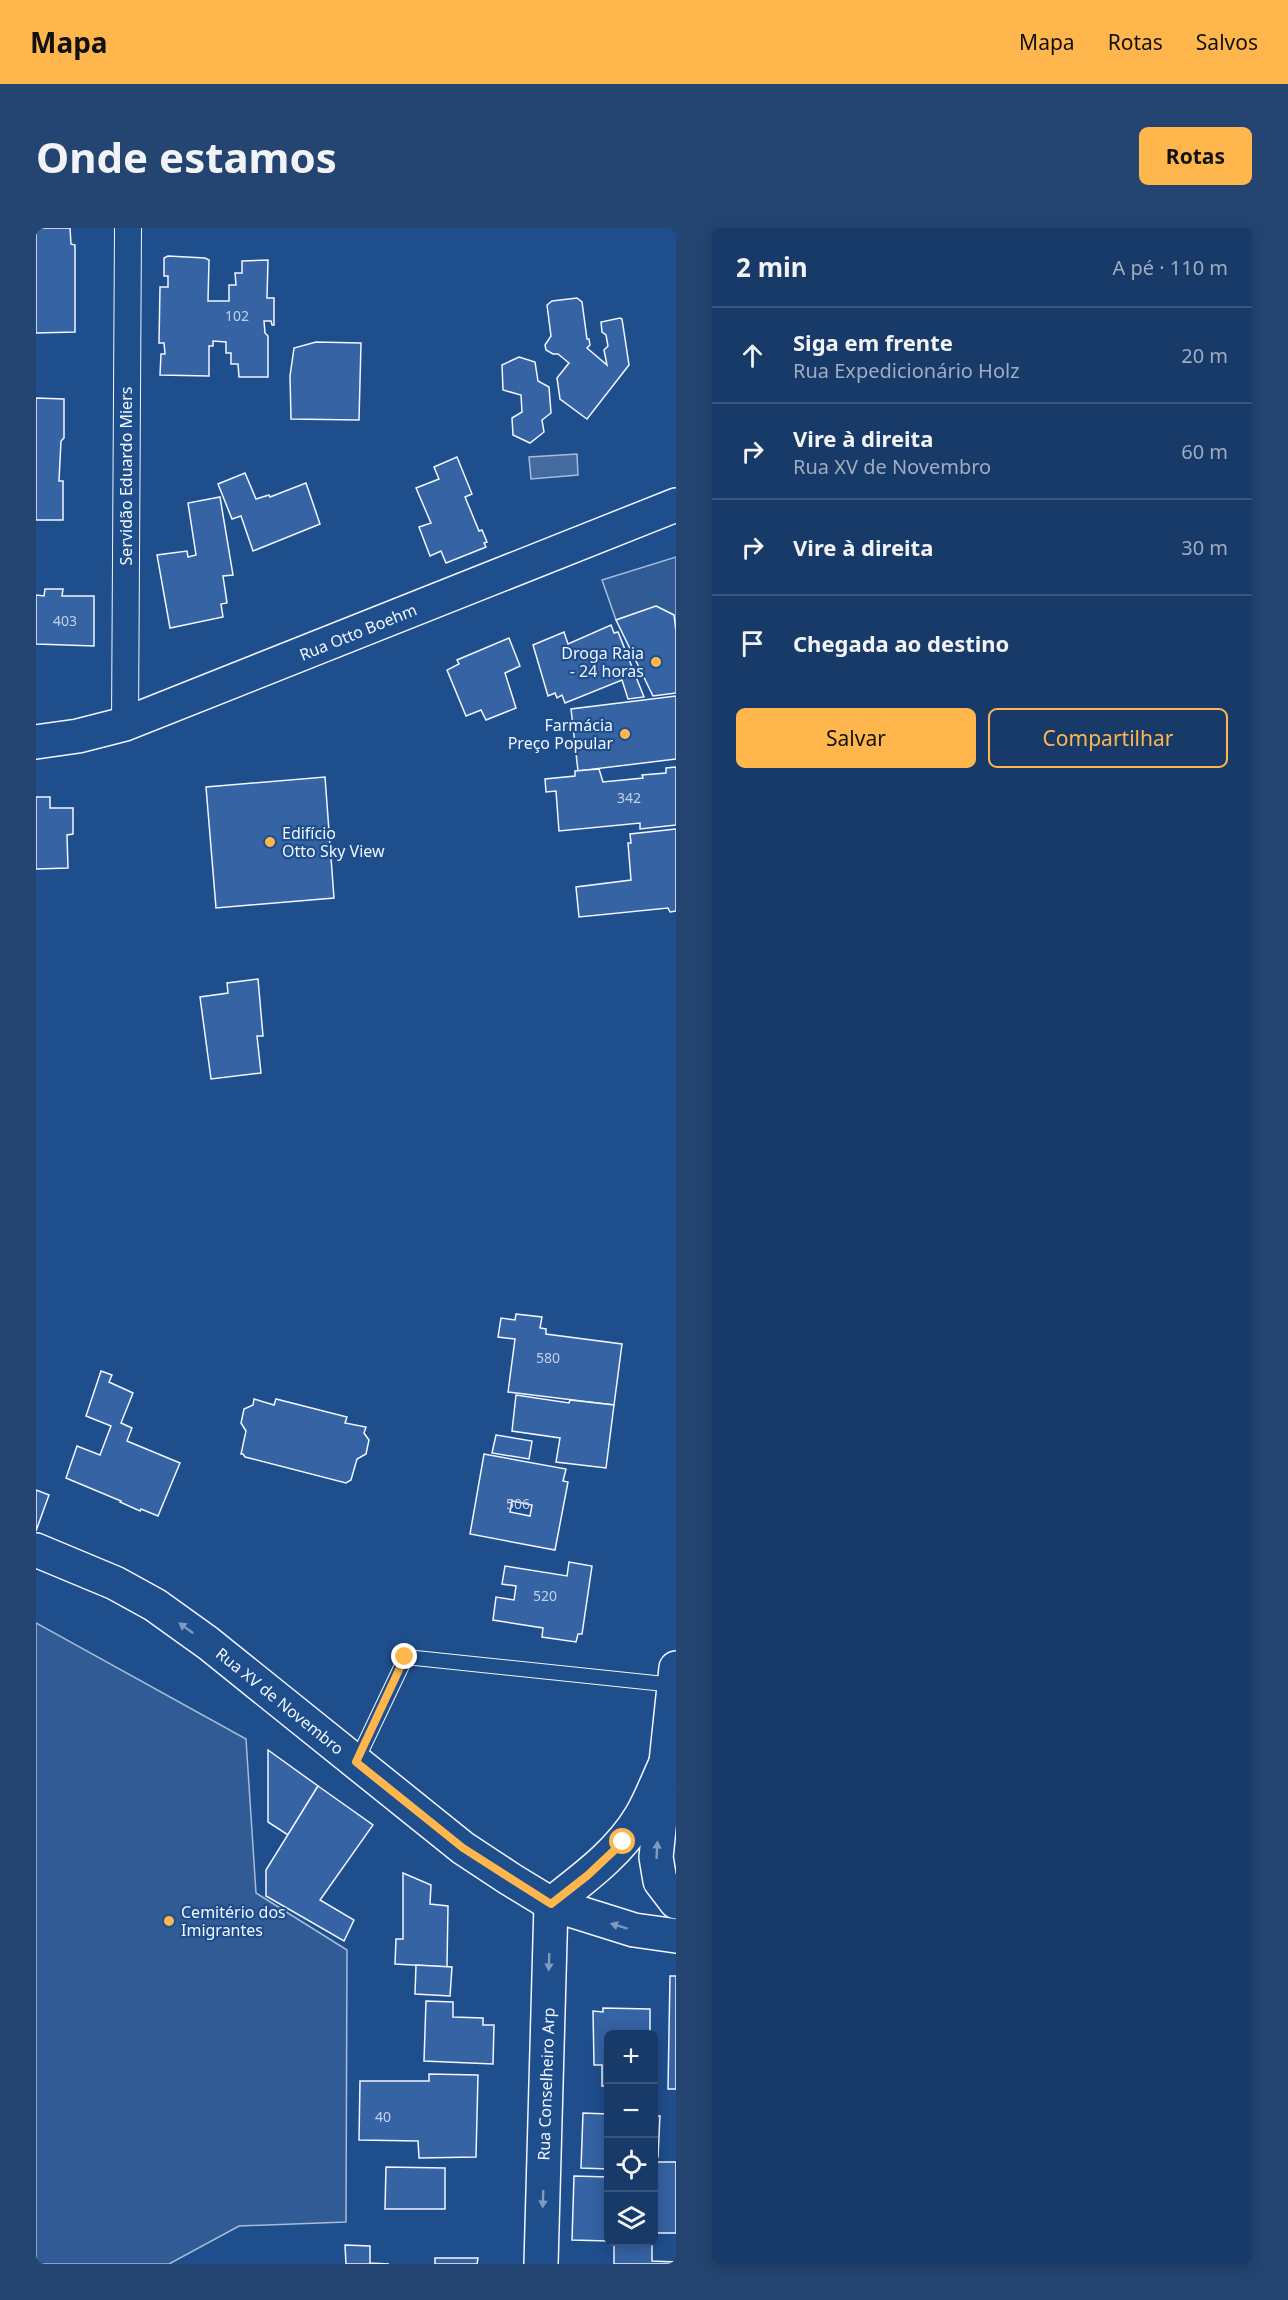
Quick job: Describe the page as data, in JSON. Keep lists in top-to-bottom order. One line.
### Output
{"streets":{"main road":["Rua Otto Boehm","Rua XV de Novembro","Rua Conselheiro Arp"],"street":["Servidão Eduardo Miers"]},"crossings":[["Servidão Eduardo Miers","Rua Otto Boehm"],["Rua XV de Novembro","Rua Conselheiro Arp"]],"one_way":["Rua XV de Novembro","Rua Conselheiro Arp"],"places":["Droga Raia - 24 horas","Farmácia Preço Popular","Edifício Otto Sky View","Cemitério dos Imigrantes"],"house_numbers":["102","403","342","580","506","520","40"],"page":{"header":"Mapa","nav":["Mapa","Rotas","Salvos"],"buttons":["Rotas",["Salvar","Compartilhar"]],"title":"Onde estamos","heading":["2 min","A pé · 110 m"],"list":[["Siga em frente","Rua Expedicionário Holz","20 m"],["Vire à direita","Rua XV de Novembro","60 m"],["Vire à direita","30 m"],"Chegada ao destino"],"map_buttons":["+","−"]}}
